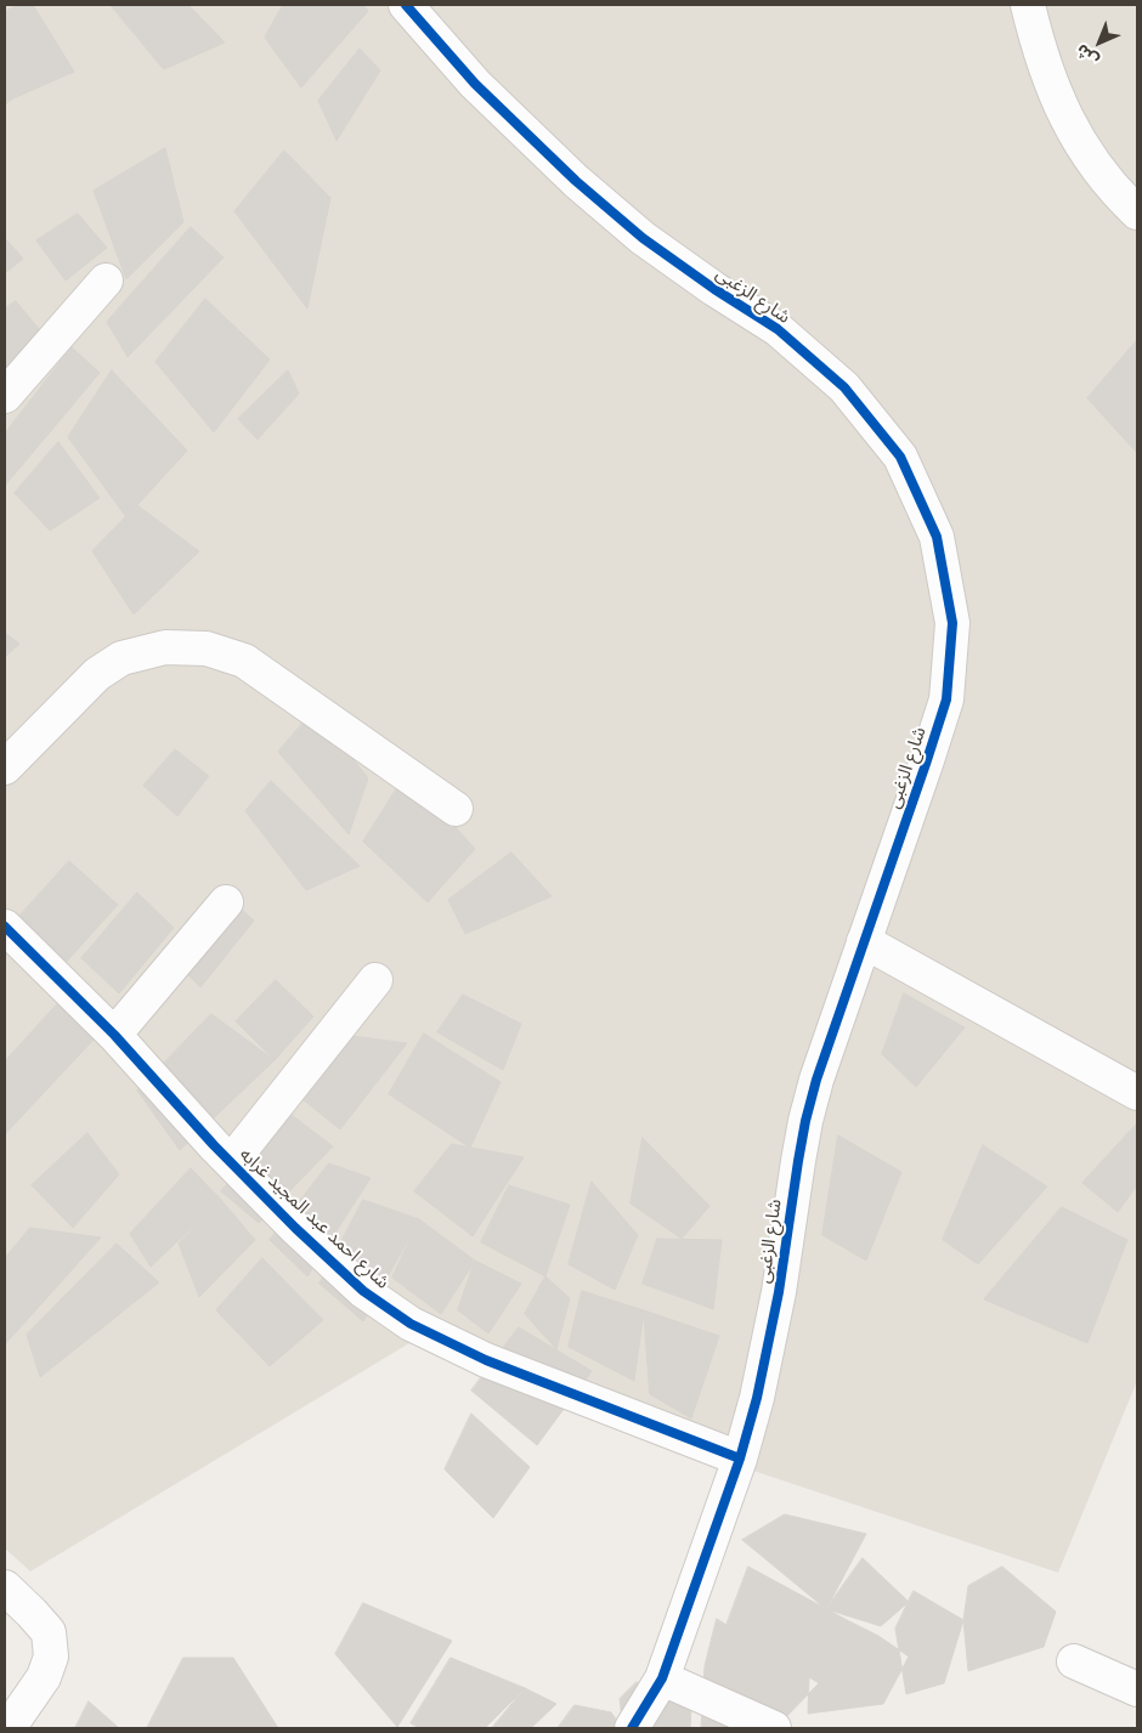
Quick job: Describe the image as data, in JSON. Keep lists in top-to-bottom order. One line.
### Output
{"streets":{"street":["شارع الزغبى","شارع احمد عبد المجيد غرابه"]},"crossings":[["شارع الزغبى","شارع احمد عبد المجيد غرابه"]],"north":"bottom left"}
